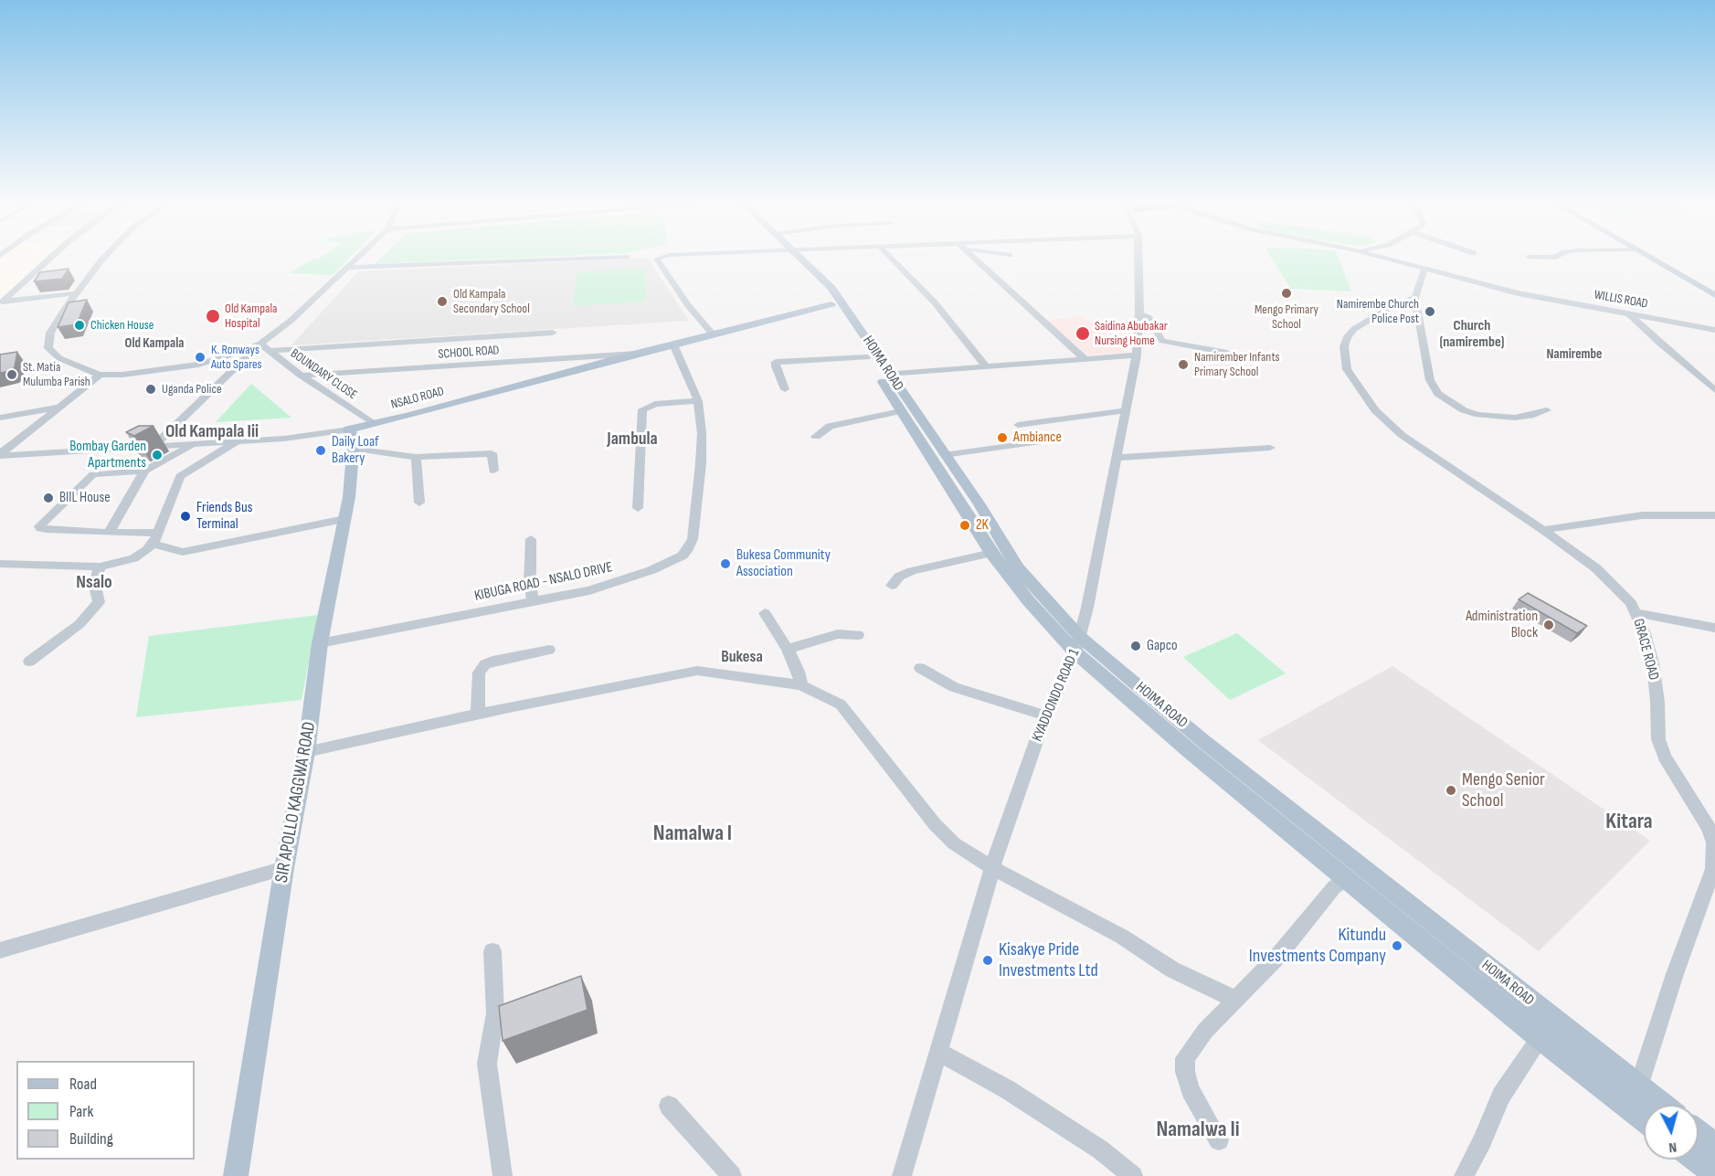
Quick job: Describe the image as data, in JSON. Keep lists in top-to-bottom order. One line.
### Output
{"streets":{"main road":["HOIMA ROAD","NSALO ROAD","SIR APOLLO KAGGWA ROAD"],"street":["WILLIS ROAD","SCHOOL ROAD","BOUNDARY CLOSE","KIBUGA ROAD - NSALO DRIVE","GRACE ROAD","KYADDONDO ROAD 1"]},"crossings":[["SCHOOL ROAD","BOUNDARY CLOSE"],["SCHOOL ROAD","NSALO ROAD"],["HOIMA ROAD","NSALO ROAD"],["HOIMA ROAD","GRACE ROAD"],["HOIMA ROAD","KYADDONDO ROAD 1"],["BOUNDARY CLOSE","NSALO ROAD"],["NSALO ROAD","KIBUGA ROAD - NSALO DRIVE"],["NSALO ROAD","SIR APOLLO KAGGWA ROAD"],["KIBUGA ROAD - NSALO DRIVE","SIR APOLLO KAGGWA ROAD"]],"districts":["Church (namirembe)","Old Kampala","Namirembe","Old Kampala Iii","Jambula","Nsalo","Bukesa","Kitara","Namalwa I","Namalwa Ii"],"places":["Mengo Primary School","Old Kampala Secondary School","Namirembe Church Police Post","Old Kampala Hospital","Chicken House","Saidina Abubakar Nursing Home","K. Ronways Auto Spares","Namirember Infants Primary School","St. Matia Mulumba Parish","Uganda Police","Ambiance","Daily Loaf Bakery","Bombay Garden Apartments","BIIL House","Friends Bus Terminal","2K","Bukesa Community Association","Administration Block","Gapco","Mengo Senior School","Kitundu Investments Company","Kisakye Pride Investments Ltd"],"legend":["Road","Park","Building"],"north":"bottom"}
